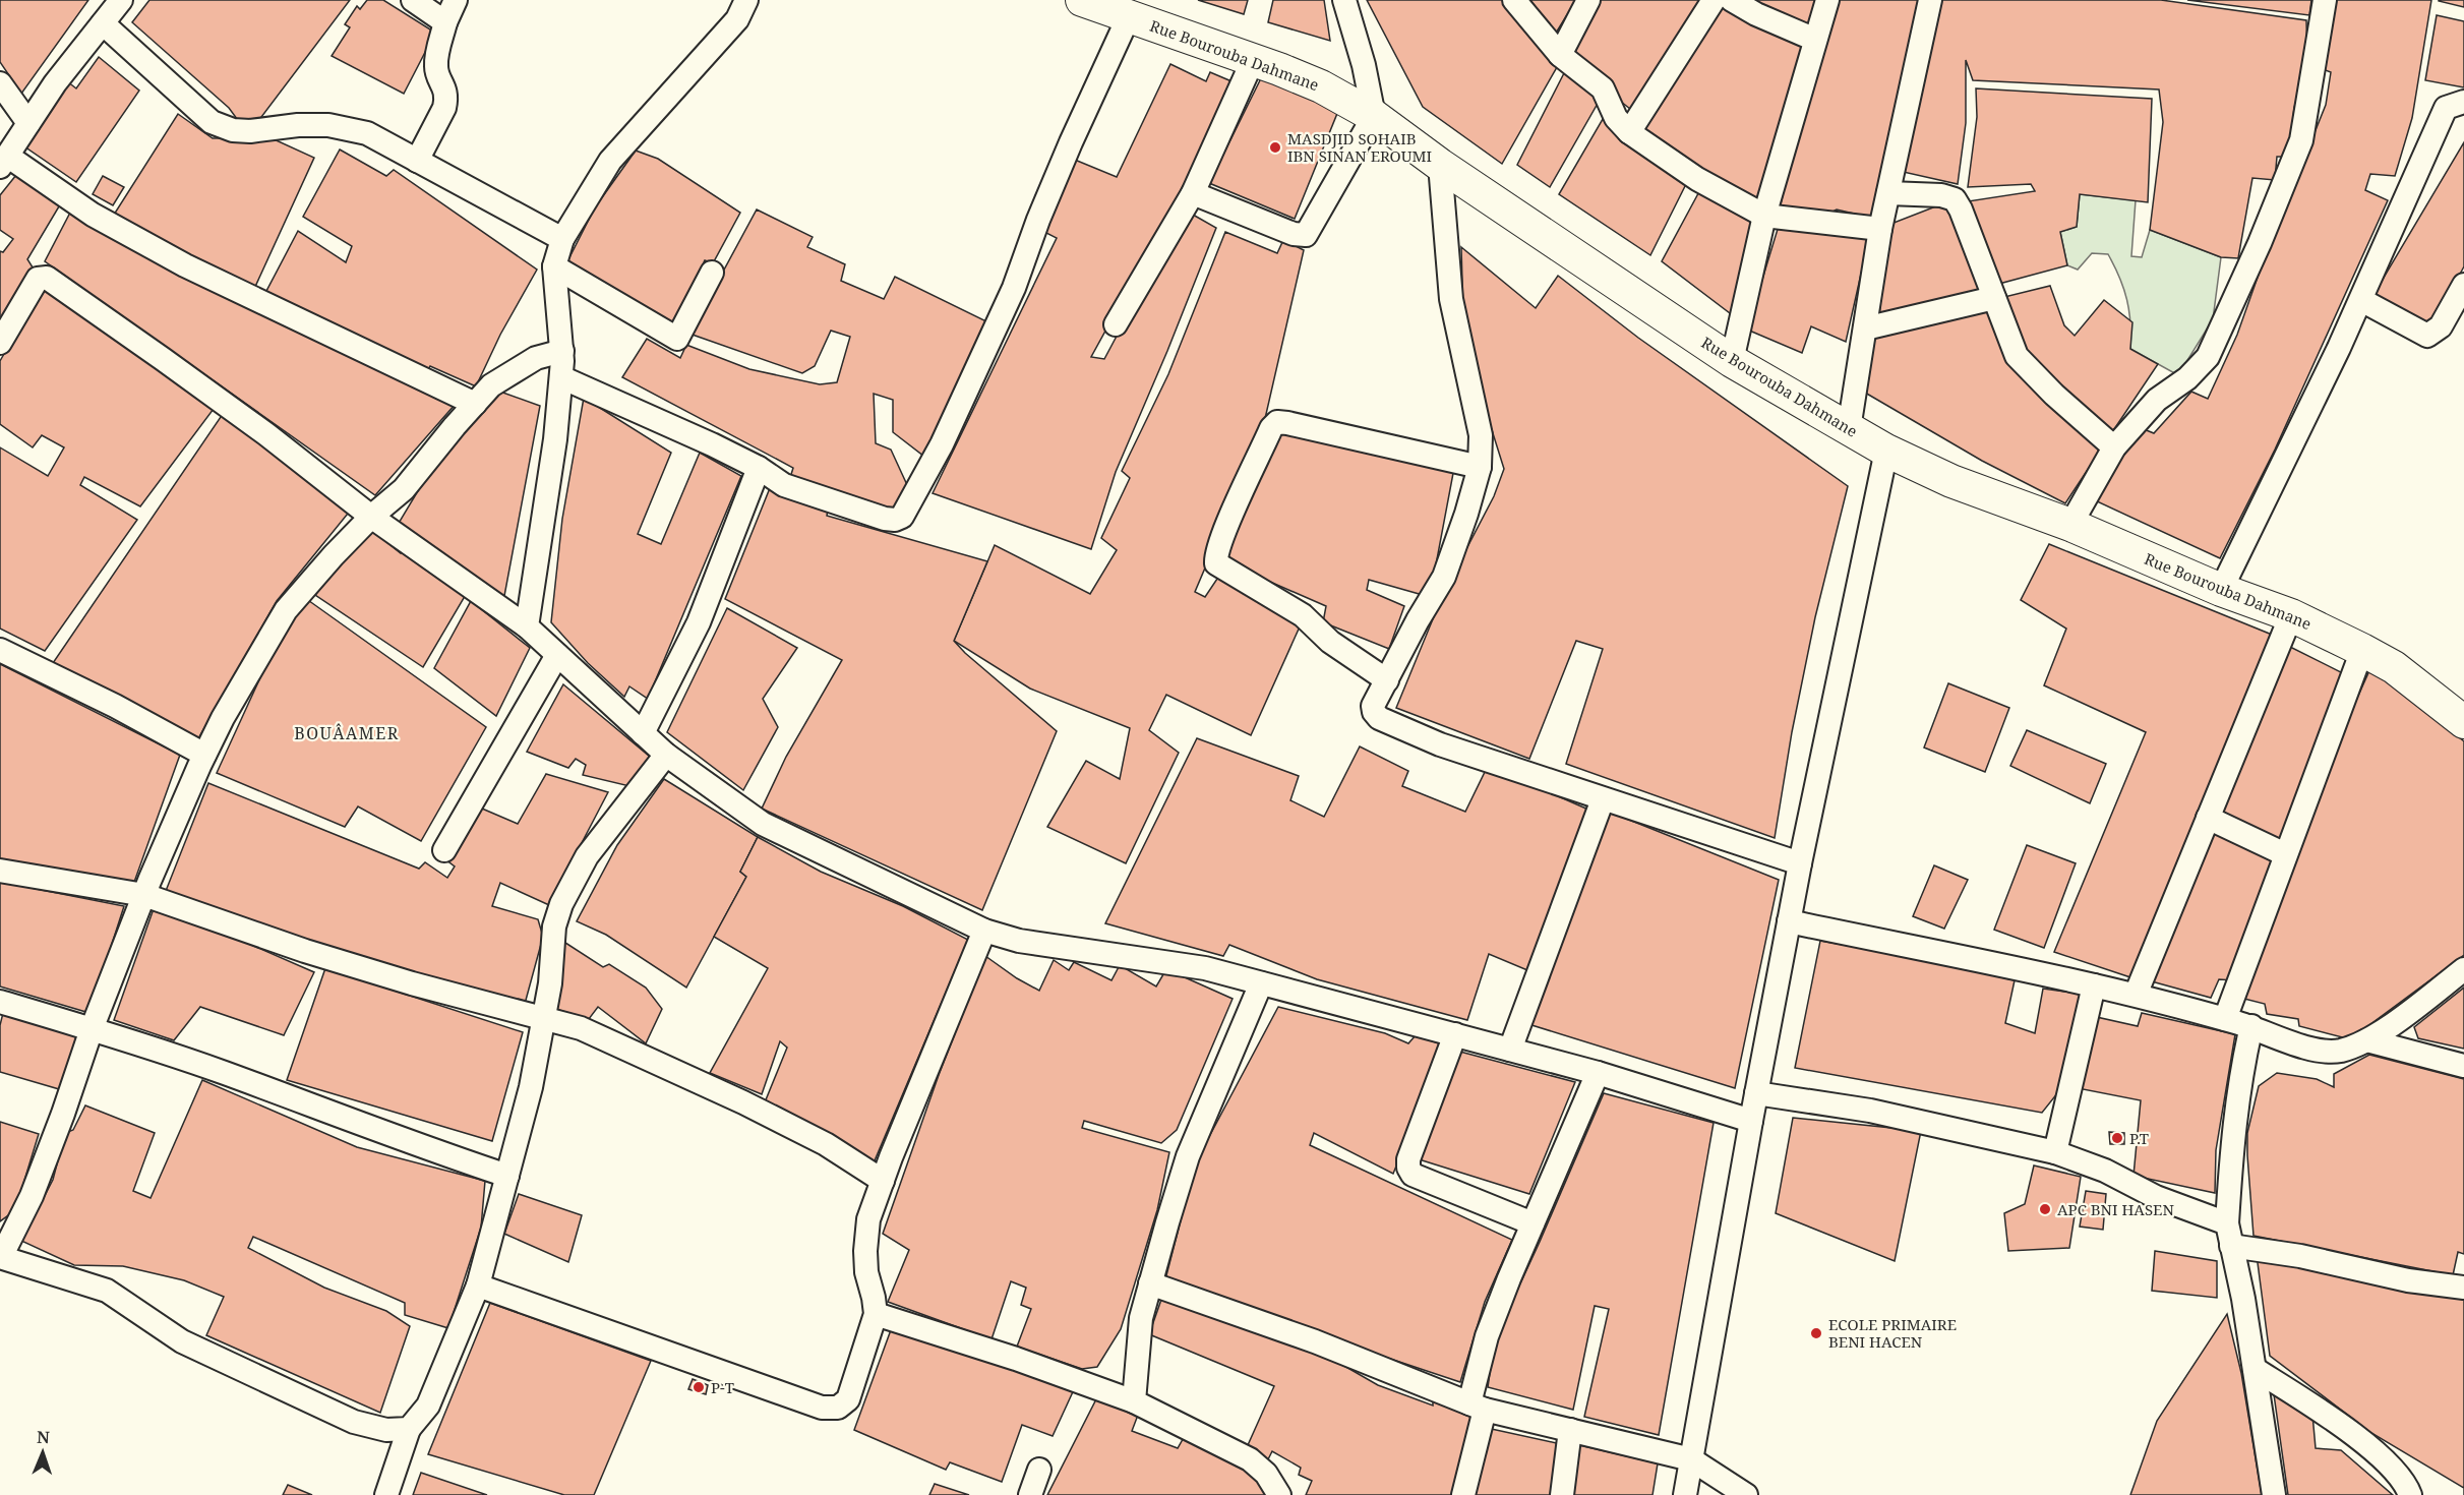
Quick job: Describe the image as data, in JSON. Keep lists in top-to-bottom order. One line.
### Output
{"streets":{"street":["Rue Bourouba Dahmane"]},"districts":["BOUÂAMER"],"places":["MASDJID SOHAIB IBN SINAN EROUMI","P.T","APC BNI HASEN","ECOLE PRIMAIRE BENI HACEN","P-T"],"north":"top"}
